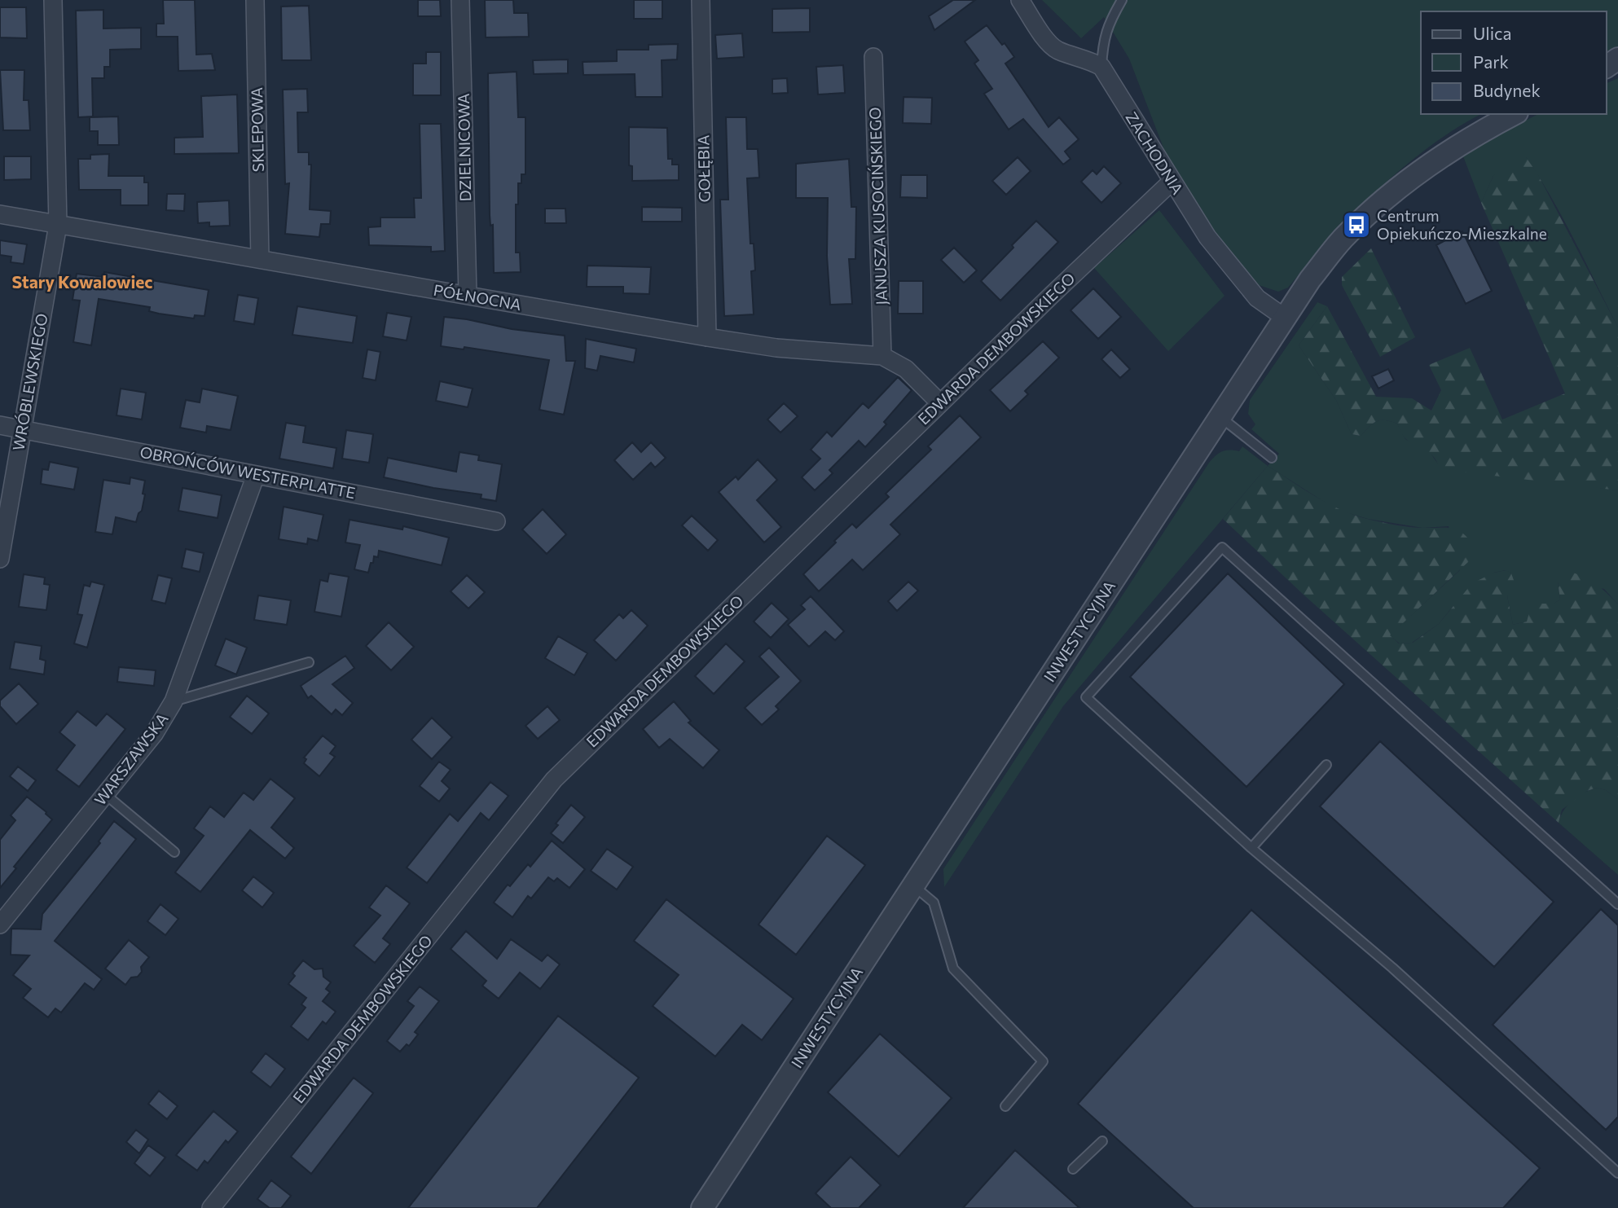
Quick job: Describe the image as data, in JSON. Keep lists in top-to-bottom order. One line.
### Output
{"streets":{"street":["SKLEPOWA","DZIELNICOWA","ZACHODNIA","GOŁĘBIA","JANUSZA KUSOCIŃSKIEGO","PÓŁNOCNA","EDWARDA DEMBOWSKIEGO","WRÓBLEWSKIEGO","OBROŃCÓW WESTERPLATTE","INWESTYCYJNA","WARSZAWSKA"]},"crossings":[["SKLEPOWA","PÓŁNOCNA"],["DZIELNICOWA","PÓŁNOCNA"],["ZACHODNIA","EDWARDA DEMBOWSKIEGO"],["ZACHODNIA","INWESTYCYJNA"],["GOŁĘBIA","PÓŁNOCNA"],["JANUSZA KUSOCIŃSKIEGO","PÓŁNOCNA"],["PÓŁNOCNA","EDWARDA DEMBOWSKIEGO"],["PÓŁNOCNA","WRÓBLEWSKIEGO"],["WRÓBLEWSKIEGO","OBROŃCÓW WESTERPLATTE"],["OBROŃCÓW WESTERPLATTE","WARSZAWSKA"]],"districts":["Stary Kowalowiec"],"places":{"bus stop":["Centrum Opiekuńczo-Mieszkalne"]},"legend":["Ulica","Park","Budynek"]}
